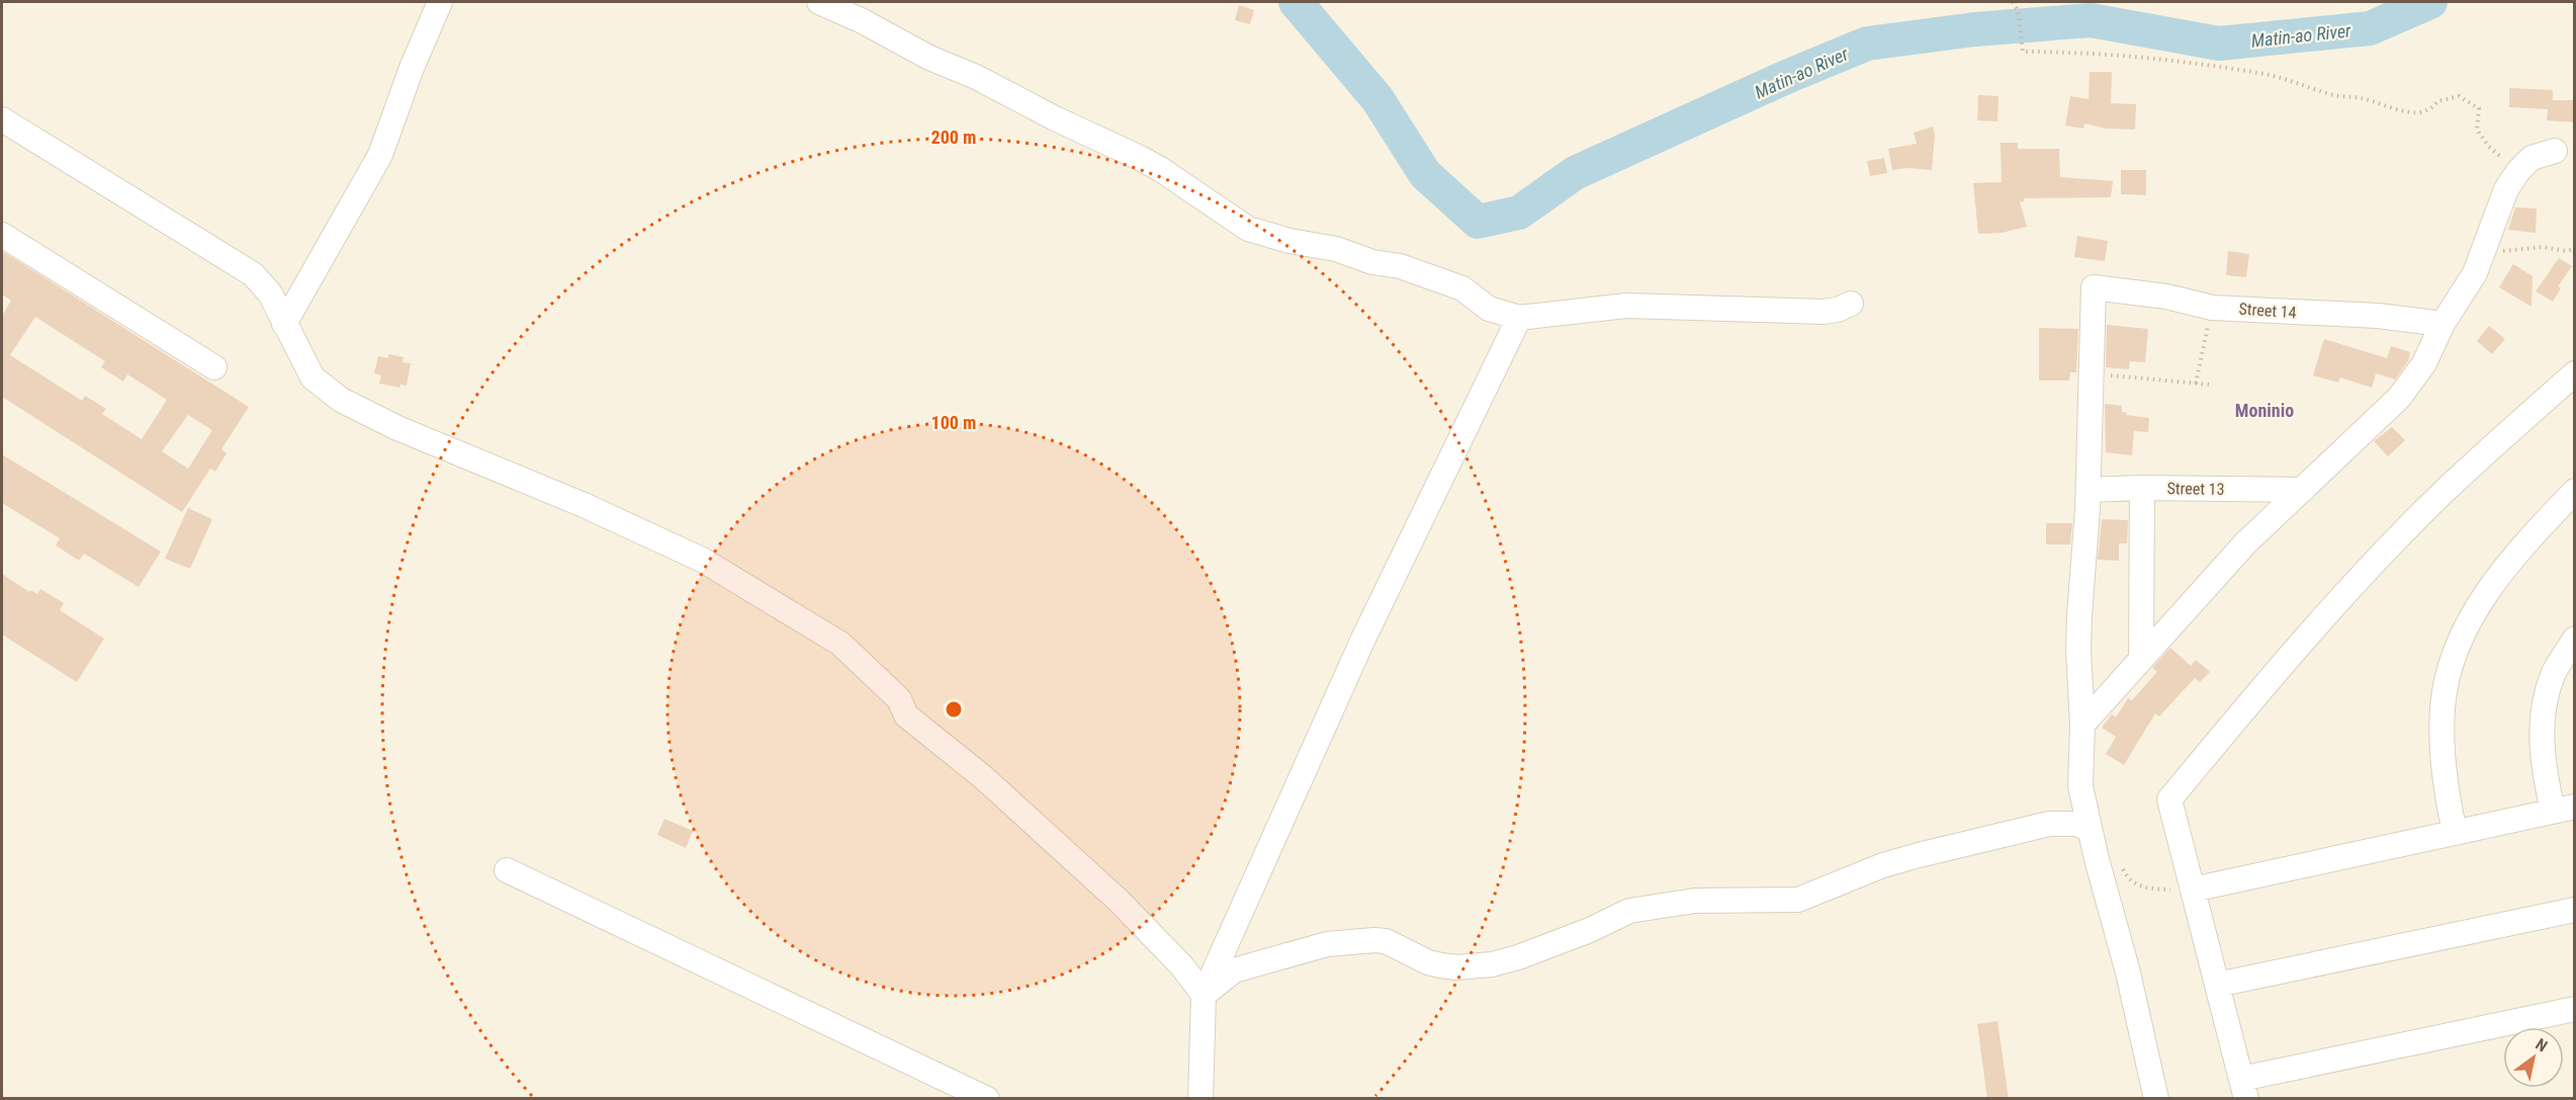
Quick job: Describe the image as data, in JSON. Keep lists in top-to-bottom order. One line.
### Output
{"streets":{"street":["Street 14","Street 13"]},"crossings":[["Street 14","Street 13"]],"districts":["Moninio"],"water":["Matin-ao River"],"north":"top right","rings":["200 m","100 m"]}
